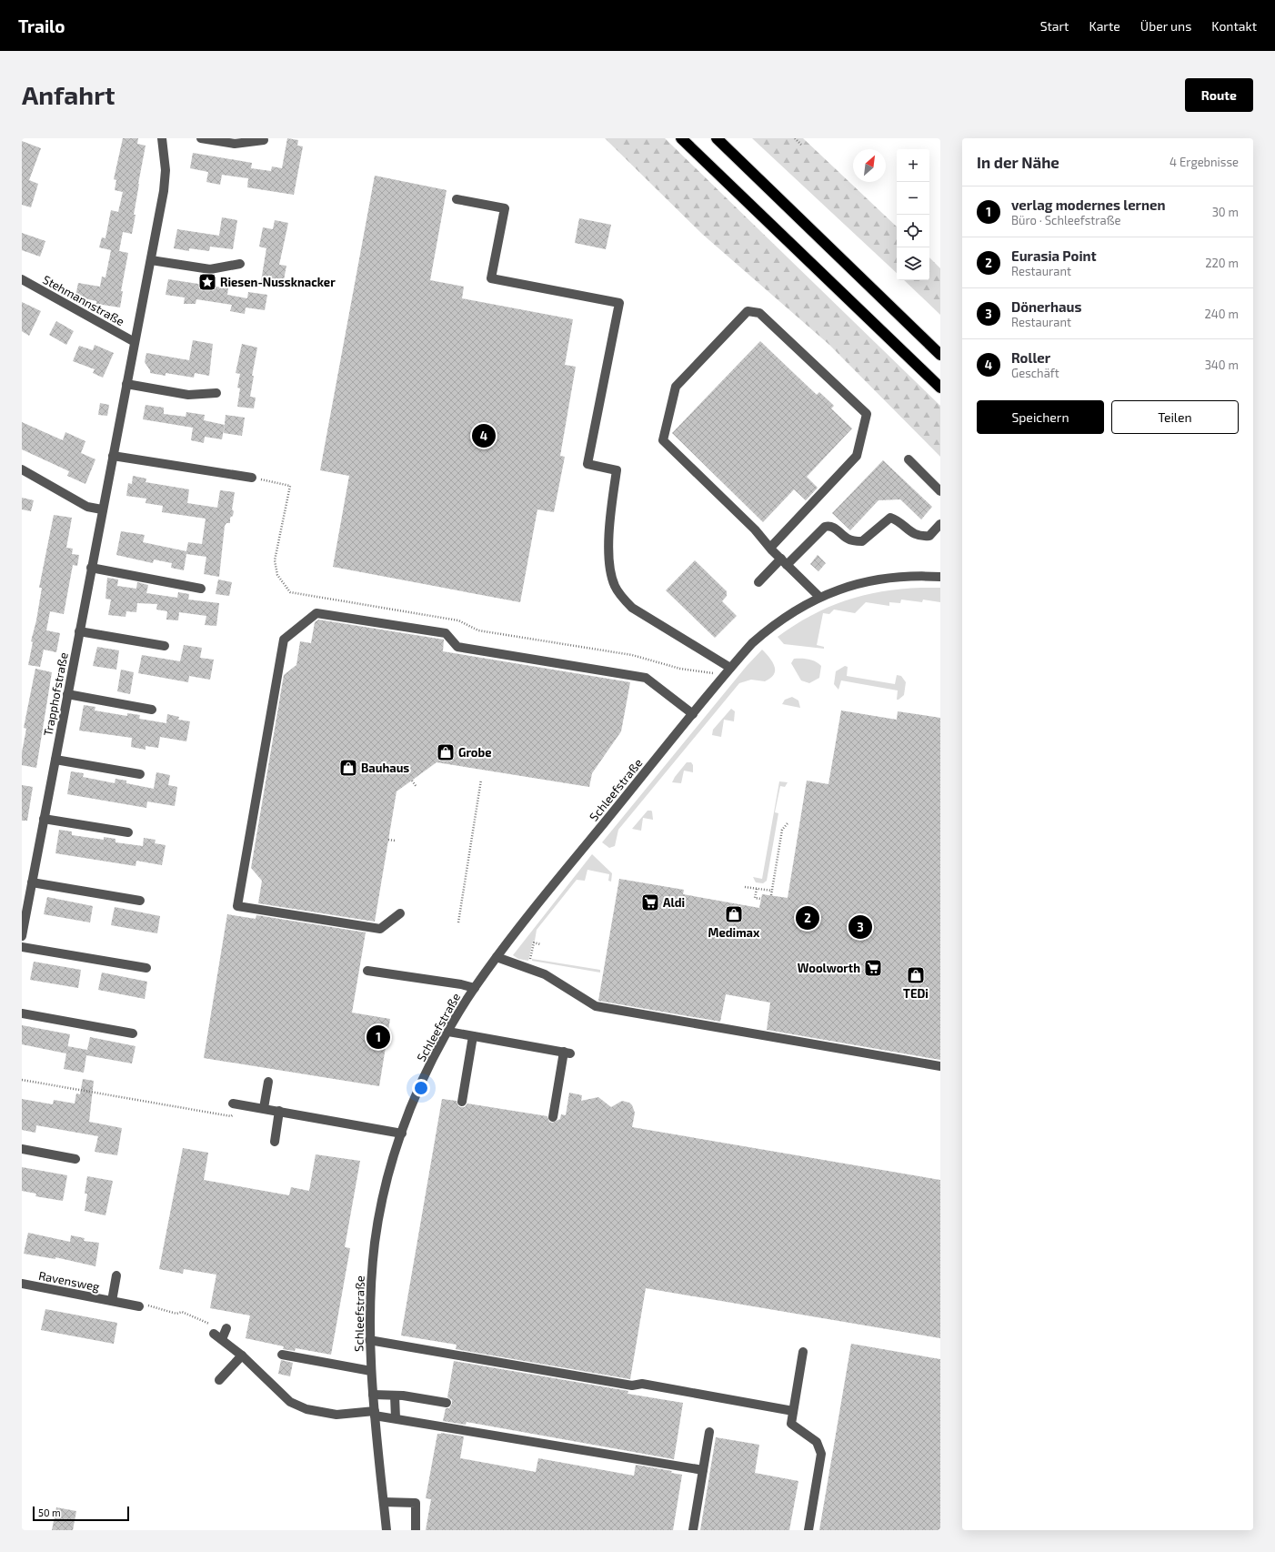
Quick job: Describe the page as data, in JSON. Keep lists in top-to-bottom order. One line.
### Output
{"streets":{"street":["Stehmannstraße","Trapphofstraße","Schleefstraße","Ravensweg"]},"crossings":[["Stehmannstraße","Trapphofstraße"]],"places":{"place":["Riesen-Nussknacker"],"shop":["Grobe","Bauhaus","Medimax","TEDi"],"supermarket":["Aldi","Woolworth"]},"scale_bar":"50 m","north":"top right","page":{"header":"Trailo","nav":["Start","Karte","Über uns","Kontakt"],"buttons":["Route",["Speichern","Teilen"]],"title":"Anfahrt","heading":["In der Nähe","4 Ergebnisse"],"map_buttons":["+","−"],"list":[{"mark":"1","name":"verlag modernes lernen","note":"Büro · Schleefstraße","value":"30 m"},{"mark":"2","name":"Eurasia Point","note":"Restaurant","value":"220 m"},{"mark":"3","name":"Dönerhaus","note":"Restaurant","value":"240 m"},{"mark":"4","name":"Roller","note":"Geschäft","value":"340 m"}],"pins":["4","2","3","1"],"scale":"50 m"}}
